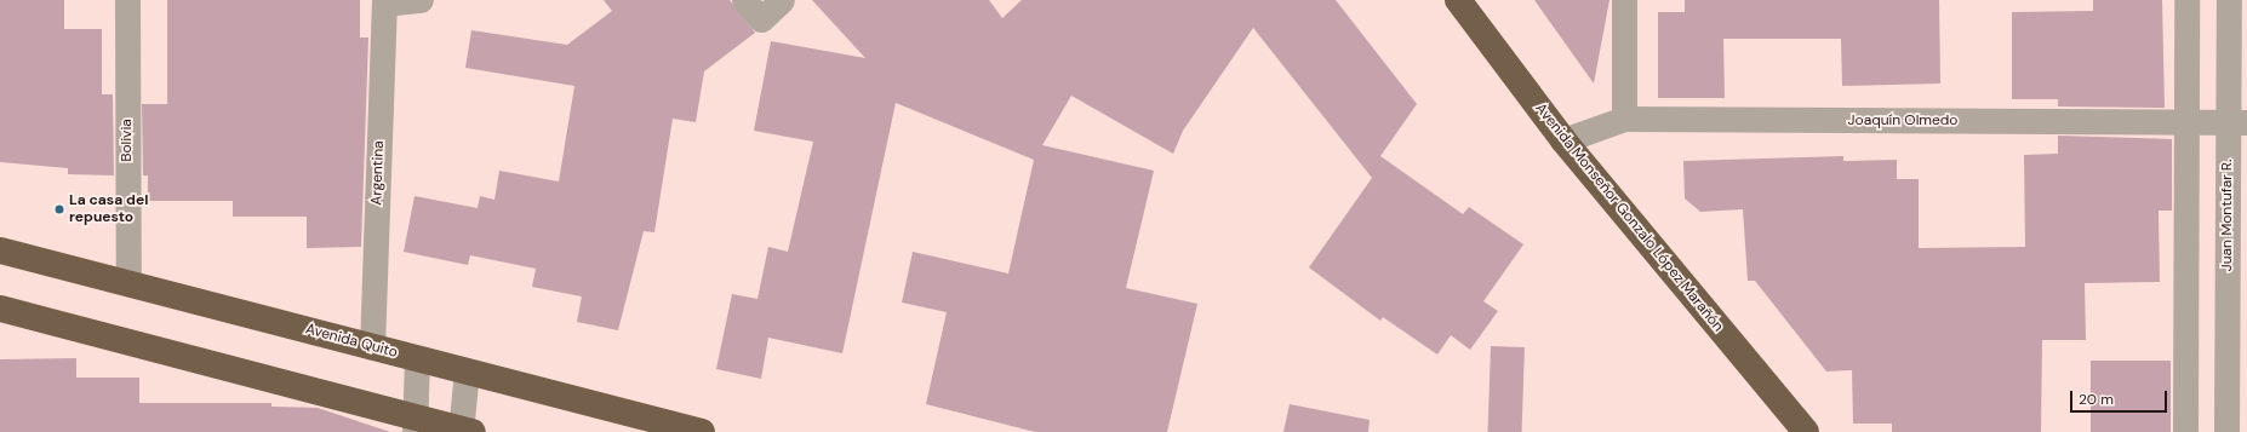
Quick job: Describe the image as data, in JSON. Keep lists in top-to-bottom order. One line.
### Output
{"streets":{"highway":["Avenida Monseñor Gonzalo López Marañón","Avenida Quito"],"street":["Joaquín Olmedo","Bolivia","Argentina","Juan Montufar R."]},"crossings":[["Joaquín Olmedo","Juan Montufar R."],["Joaquín Olmedo","Avenida Monseñor Gonzalo López Marañón"],["Bolivia","Avenida Quito"],["Argentina","Avenida Quito"]],"places":["La casa del repuesto"],"scale_bar":"20 m"}
